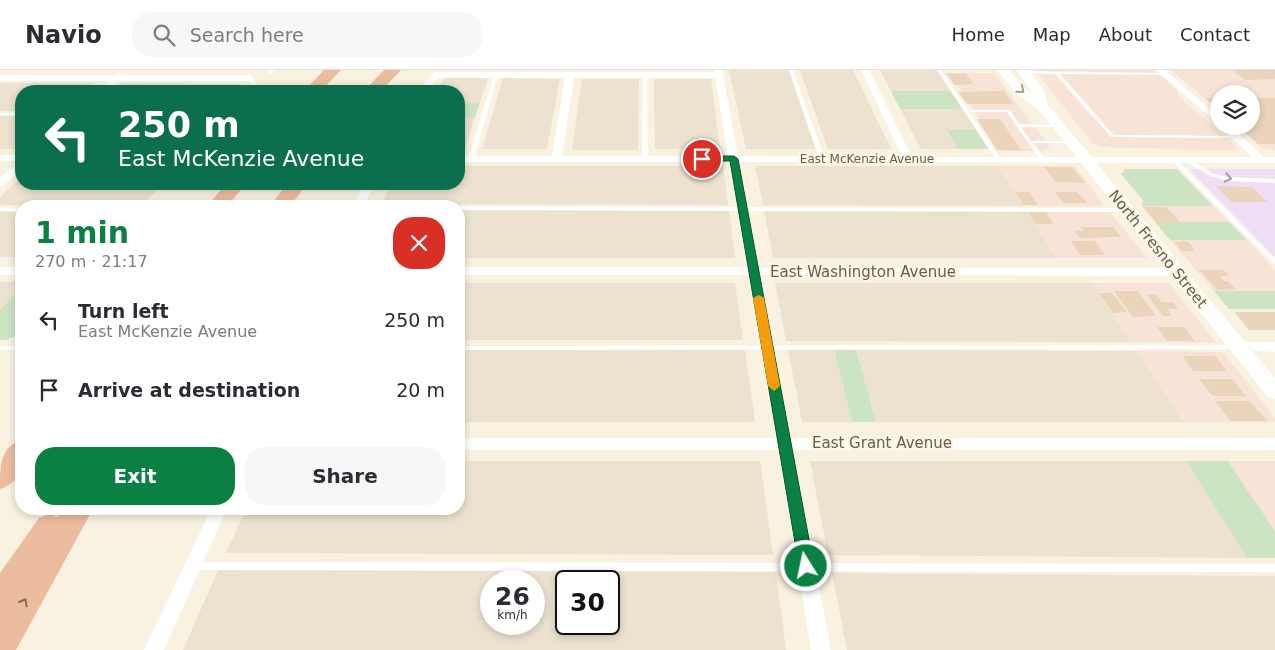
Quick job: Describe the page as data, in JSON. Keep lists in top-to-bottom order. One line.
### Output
{"streets":{"main road":["North Fresno Street"],"street":["East McKenzie Avenue","East Washington Avenue","East Grant Avenue"]},"crossings":[["East McKenzie Avenue","North Fresno Street"],["North Fresno Street","East Washington Avenue"]],"page":{"header":"Navio","search":"Search here","nav":["Home","Map","About","Contact"],"turn":["250 m","East McKenzie Avenue"],"heading":["1 min","270 m · 21:17"],"list":[{"name":"Turn left","note":"East McKenzie Avenue","value":"250 m"},{"name":"Arrive at destination","value":"20 m"}],"buttons":["Exit","Share"],"speed":"26 km/h","limit":"30"}}
